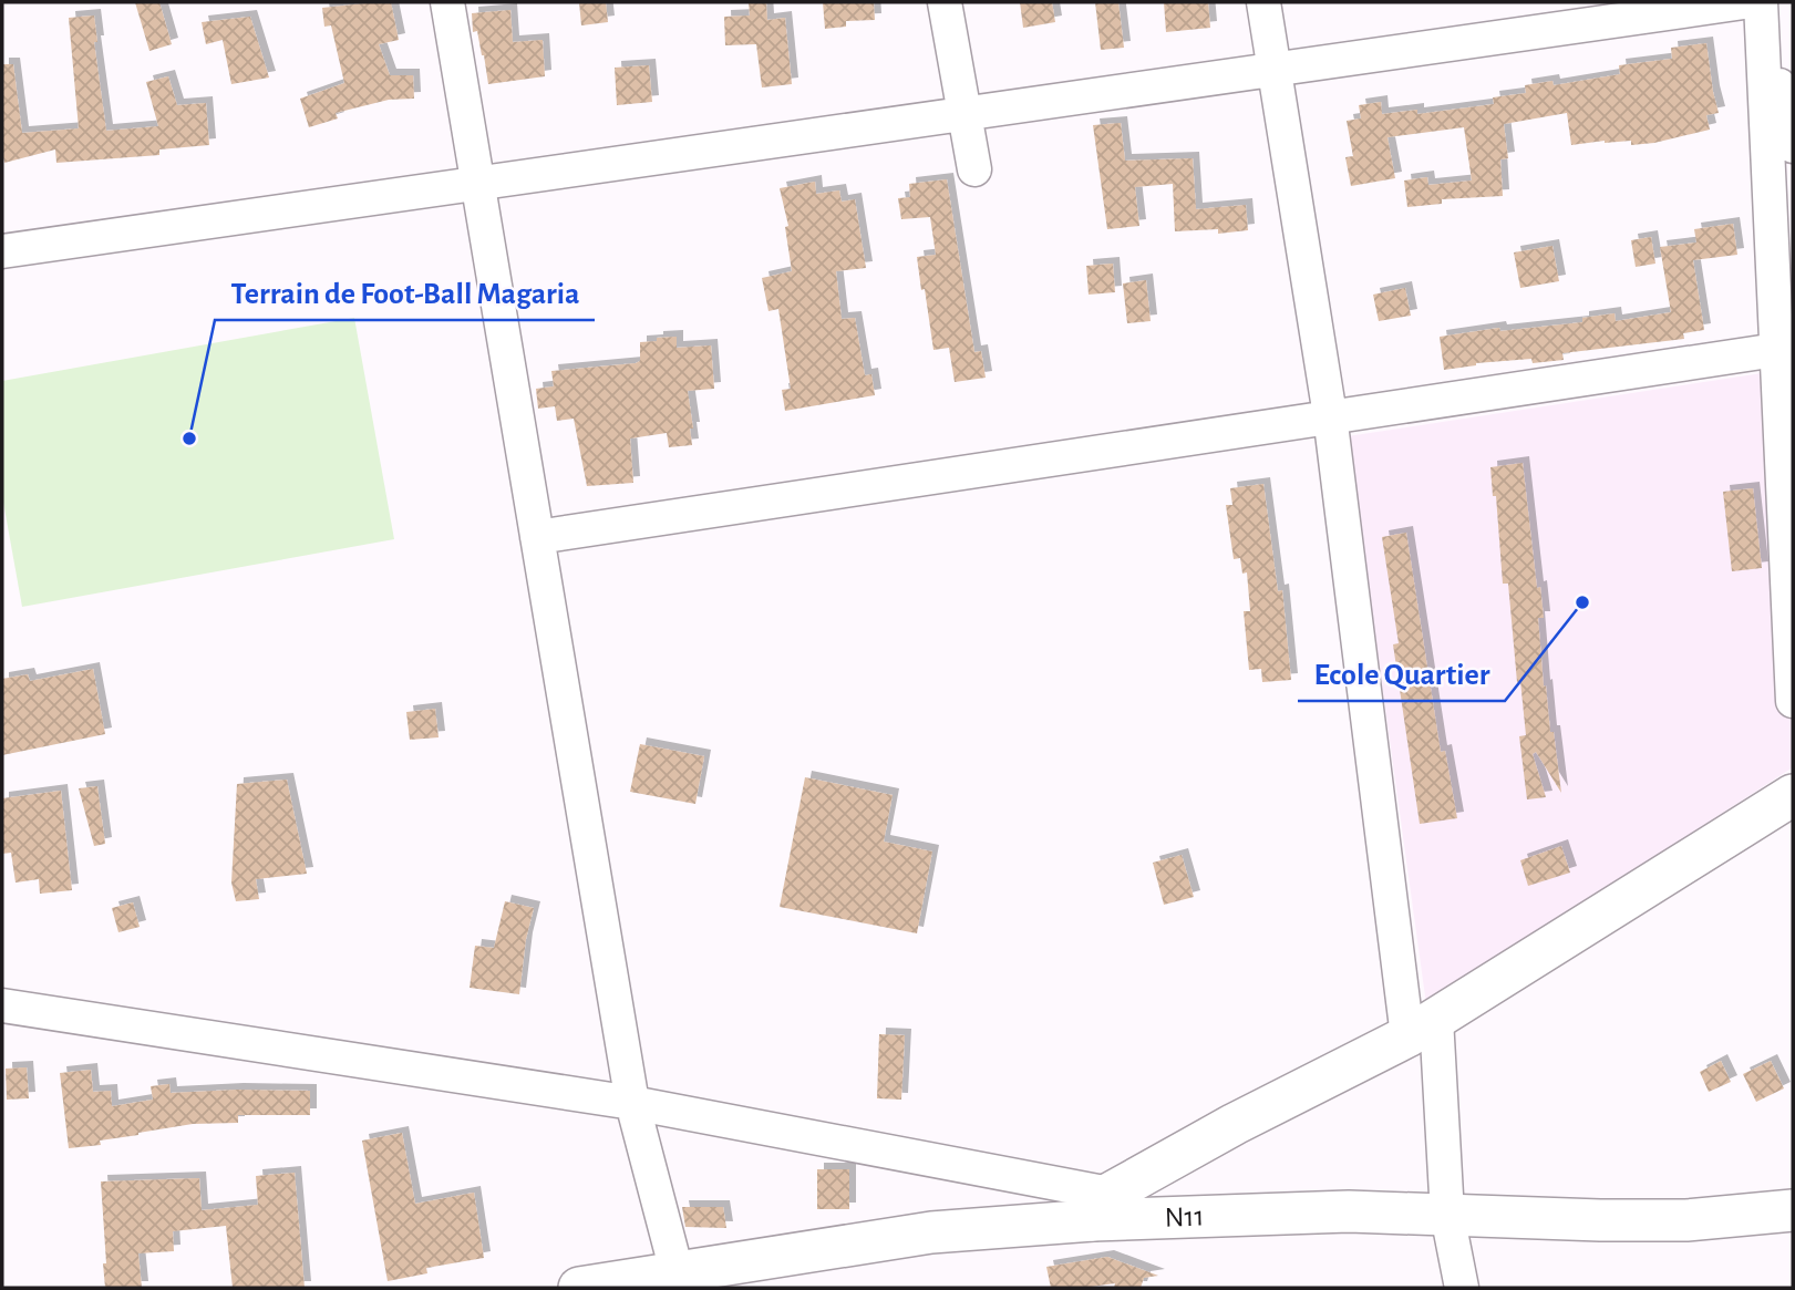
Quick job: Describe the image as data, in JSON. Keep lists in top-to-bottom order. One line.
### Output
{"streets":{"main road":["N11"]},"places":["Terrain de Foot-Ball Magaria","Ecole Quartier"]}
